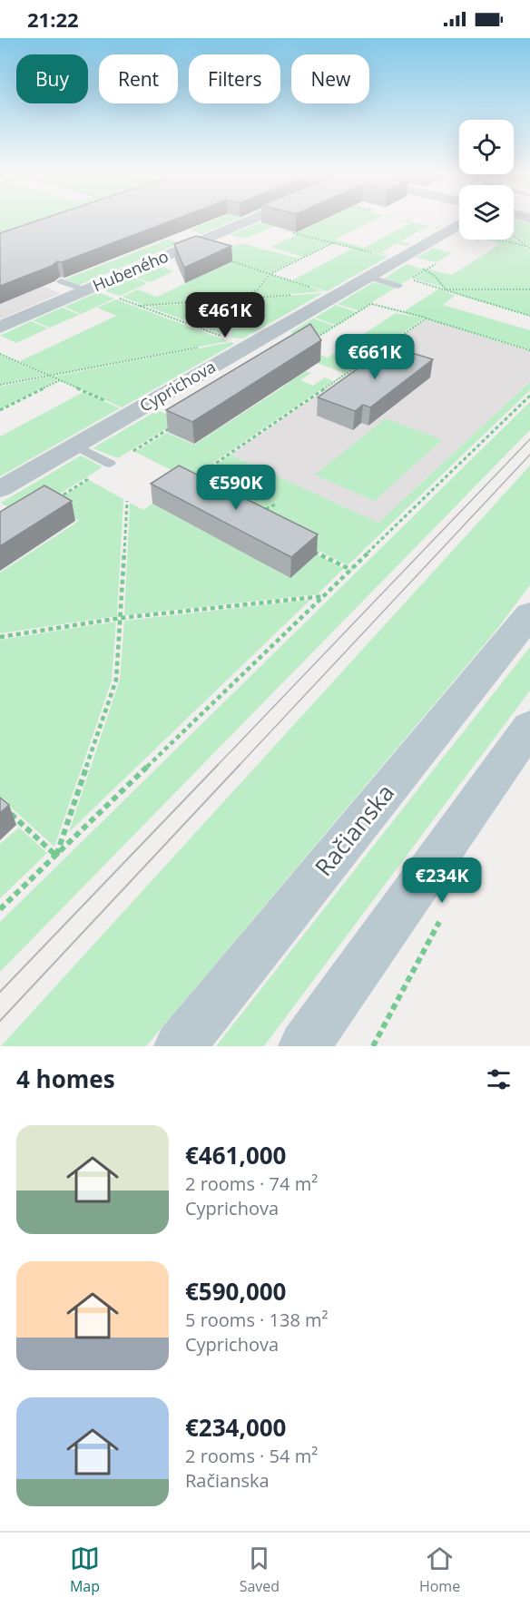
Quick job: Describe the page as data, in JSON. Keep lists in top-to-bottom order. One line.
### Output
{"streets":{"main road":["Račianska"],"street":["Hubeného","Cyprichova"]},"page":{"status":"21:22","chip":["Buy","Rent","Filters","New"],"price":["€461K","€661K","€590K","€234K"],"heading":"4 homes","list":[{"name":"€461,000","note":"2 rooms · 74 m² · Cyprichova"},{"name":"€590,000","note":"5 rooms · 138 m² · Cyprichova"},{"name":"€234,000","note":"2 rooms · 54 m² · Račianska"}],"tabs":["Map","Saved","Home"]}}
